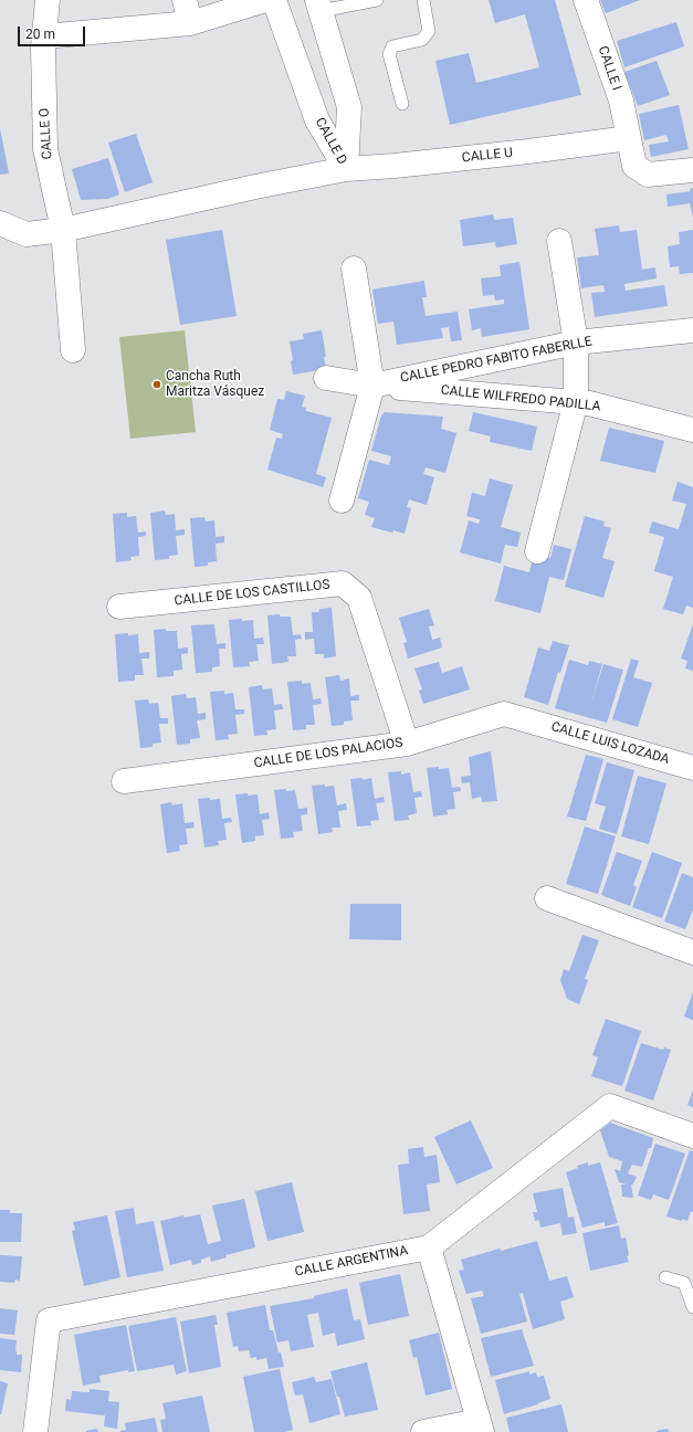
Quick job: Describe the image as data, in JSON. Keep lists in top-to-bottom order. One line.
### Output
{"streets":{"street":["CALLE I","CALLE O","CALLE D","CALLE U","CALLE PEDRO FABITO FABERLLE","CALLE WILFREDO PADILLA","CALLE DE LOS CASTILLOS","CALLE LUIS LOZADA","CALLE DE LOS PALACIOS","CALLE ARGENTINA"]},"crossings":[["CALLE I","CALLE U"],["CALLE O","CALLE U"],["CALLE D","CALLE U"],["CALLE PEDRO FABITO FABERLLE","CALLE WILFREDO PADILLA"],["CALLE DE LOS CASTILLOS","CALLE DE LOS PALACIOS"],["CALLE LUIS LOZADA","CALLE DE LOS PALACIOS"]],"places":["Cancha Ruth Maritza Vásquez"],"scale_bar":"20 m"}
